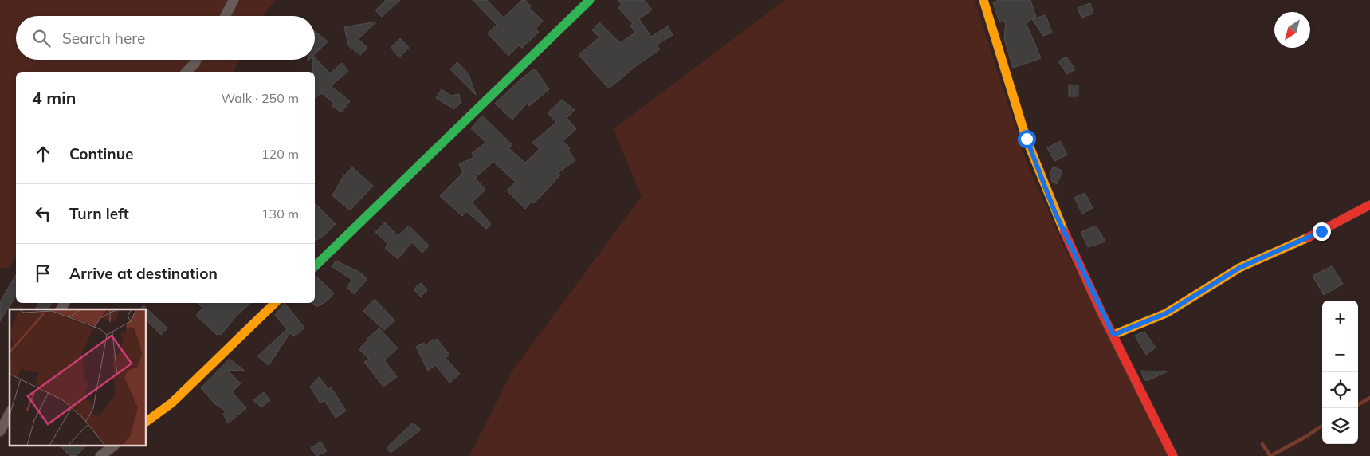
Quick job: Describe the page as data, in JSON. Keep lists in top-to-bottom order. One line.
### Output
{"north":"bottom left","page":{"search":"Search here","heading":["4 min","Walk · 250 m"],"list":[["Continue","120 m"],["Turn left","130 m"],"Arrive at destination"],"map_buttons":["+","−"]}}
